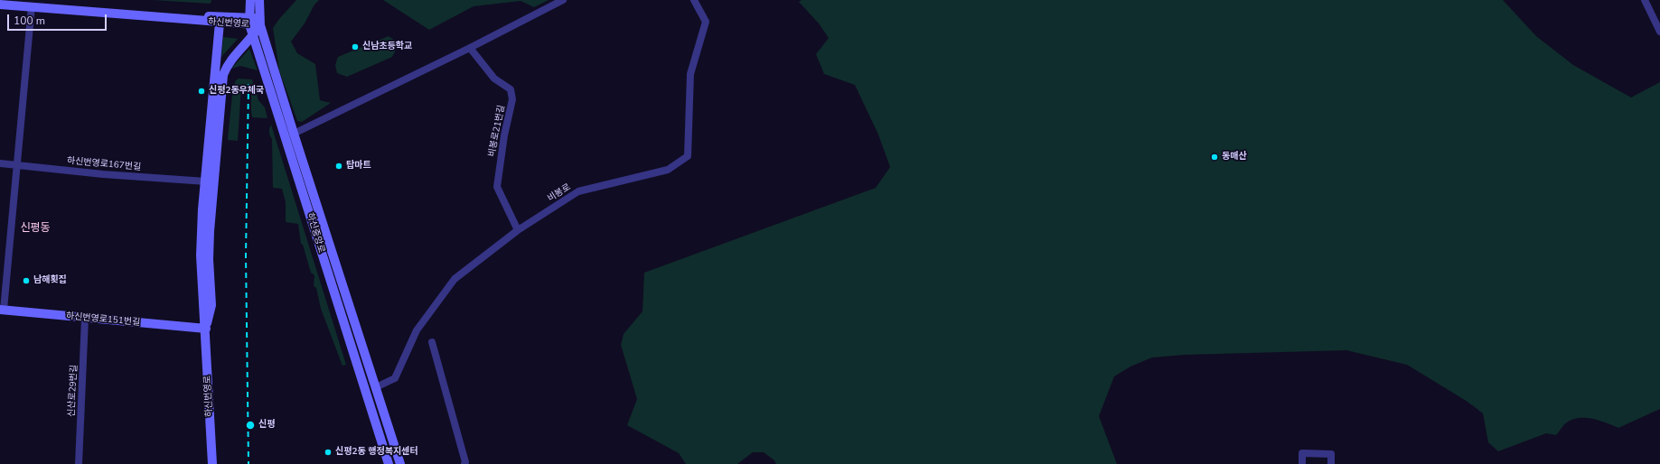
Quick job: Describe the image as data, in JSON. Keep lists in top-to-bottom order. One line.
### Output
{"streets":{"street":["하신번영로","비봉로21번길","하신번영로167번길","비봉로","하신중앙로","하신번영로151번길","신산로29번길"]},"crossings":[["하신번영로","하신번영로167번길"],["하신번영로","하신중앙로"],["하신번영로","하신번영로151번길"],["비봉로21번길","비봉로"],["하신번영로151번길","신산로29번길"]],"districts":["신평동"],"places":["신남초등학교","신평2동우체국","동매산","탑마트","남해횟집","신평","신평2동 행정복지센터"],"scale_bar":"100 m"}
